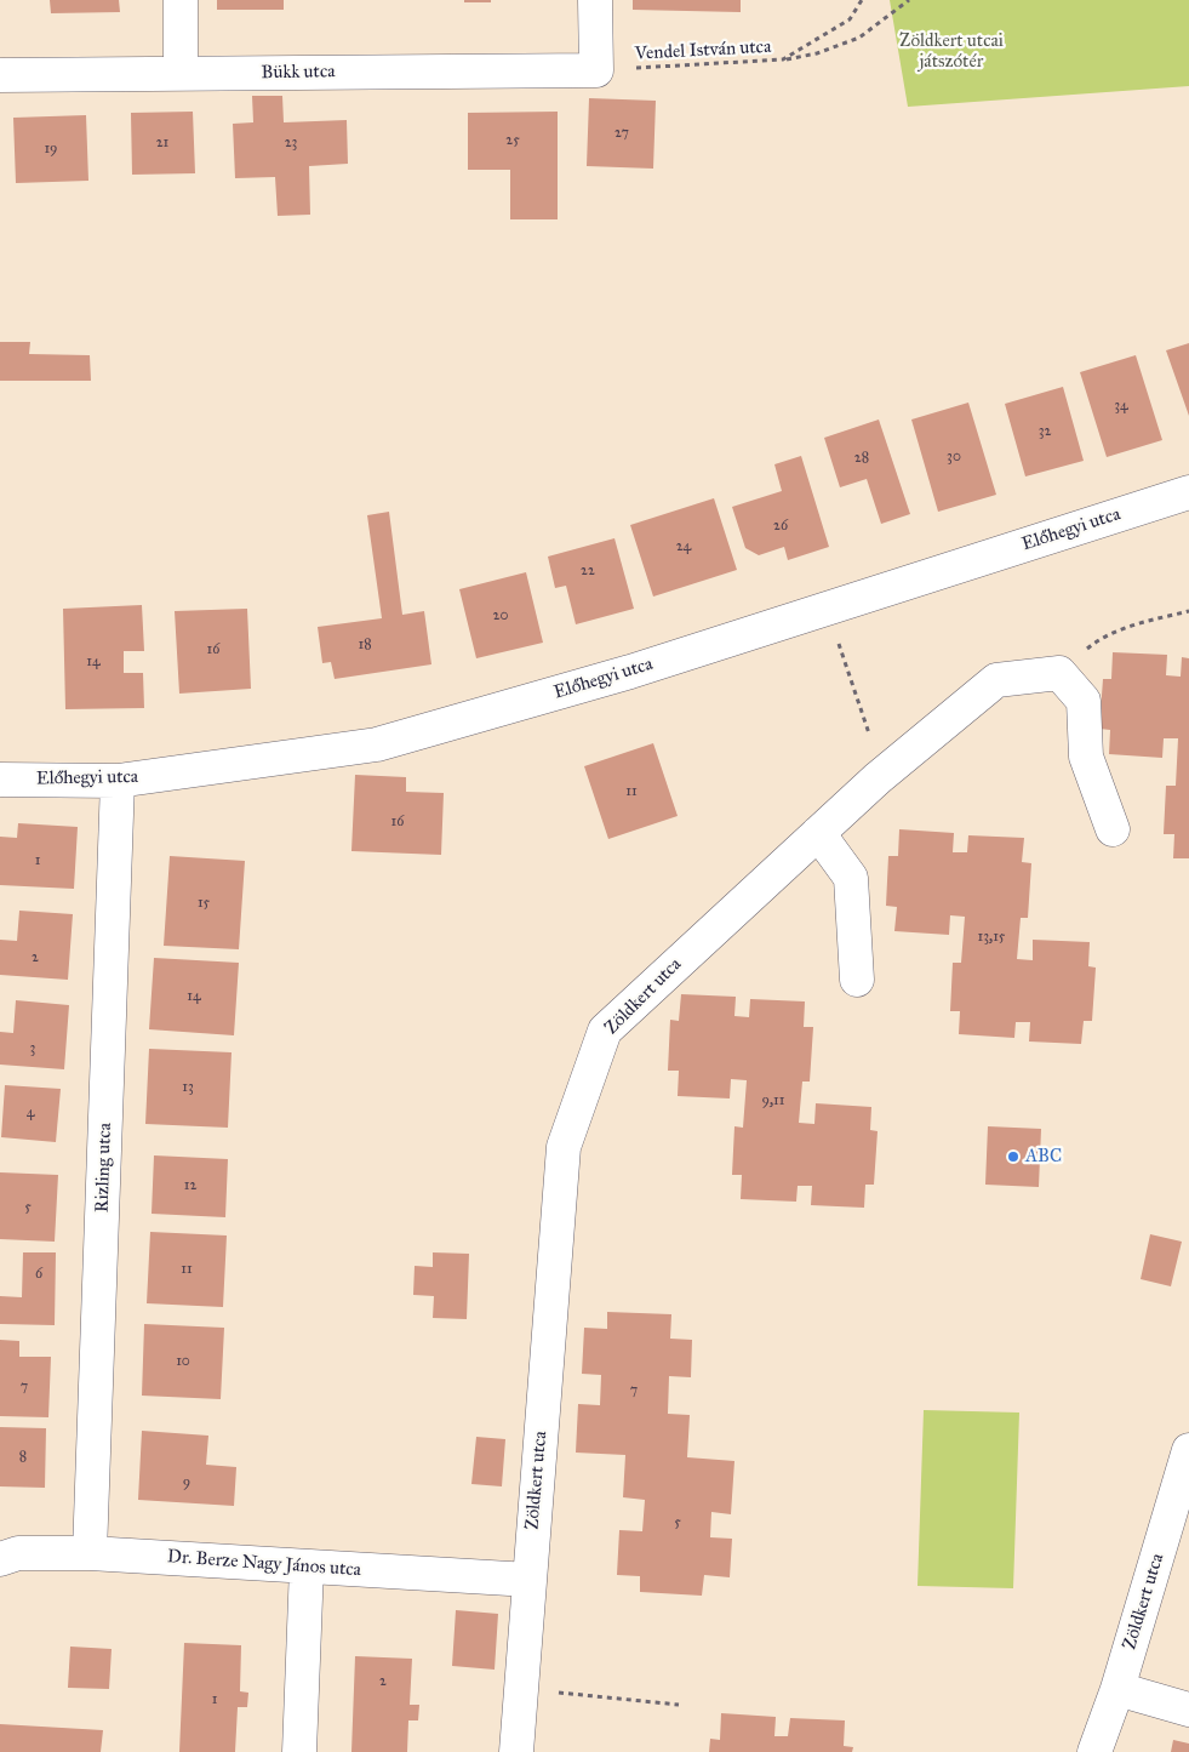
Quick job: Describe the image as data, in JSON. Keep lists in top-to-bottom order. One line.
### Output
{"streets":{"street":["Bükk utca","Előhegyi utca","Zöldkert utca","Rizling utca","Dr. Berze Nagy János utca"],"path":["Vendel István utca"]},"crossings":[["Vendel István utca","Bükk utca"],["Előhegyi utca","Rizling utca"],["Zöldkert utca","Dr. Berze Nagy János utca"],["Rizling utca","Dr. Berze Nagy János utca"]],"parks":["Zöldkert utcai játszótér"],"places":["ABC"],"house_numbers":["27","25","21","23","19","34","32","30","28","26","24","22","20","18","16","14","11","16","1","15","13,15","2","14","3","13","9,11","4","12","5","11","6","10","7","7","8","9","5","2","1"]}
